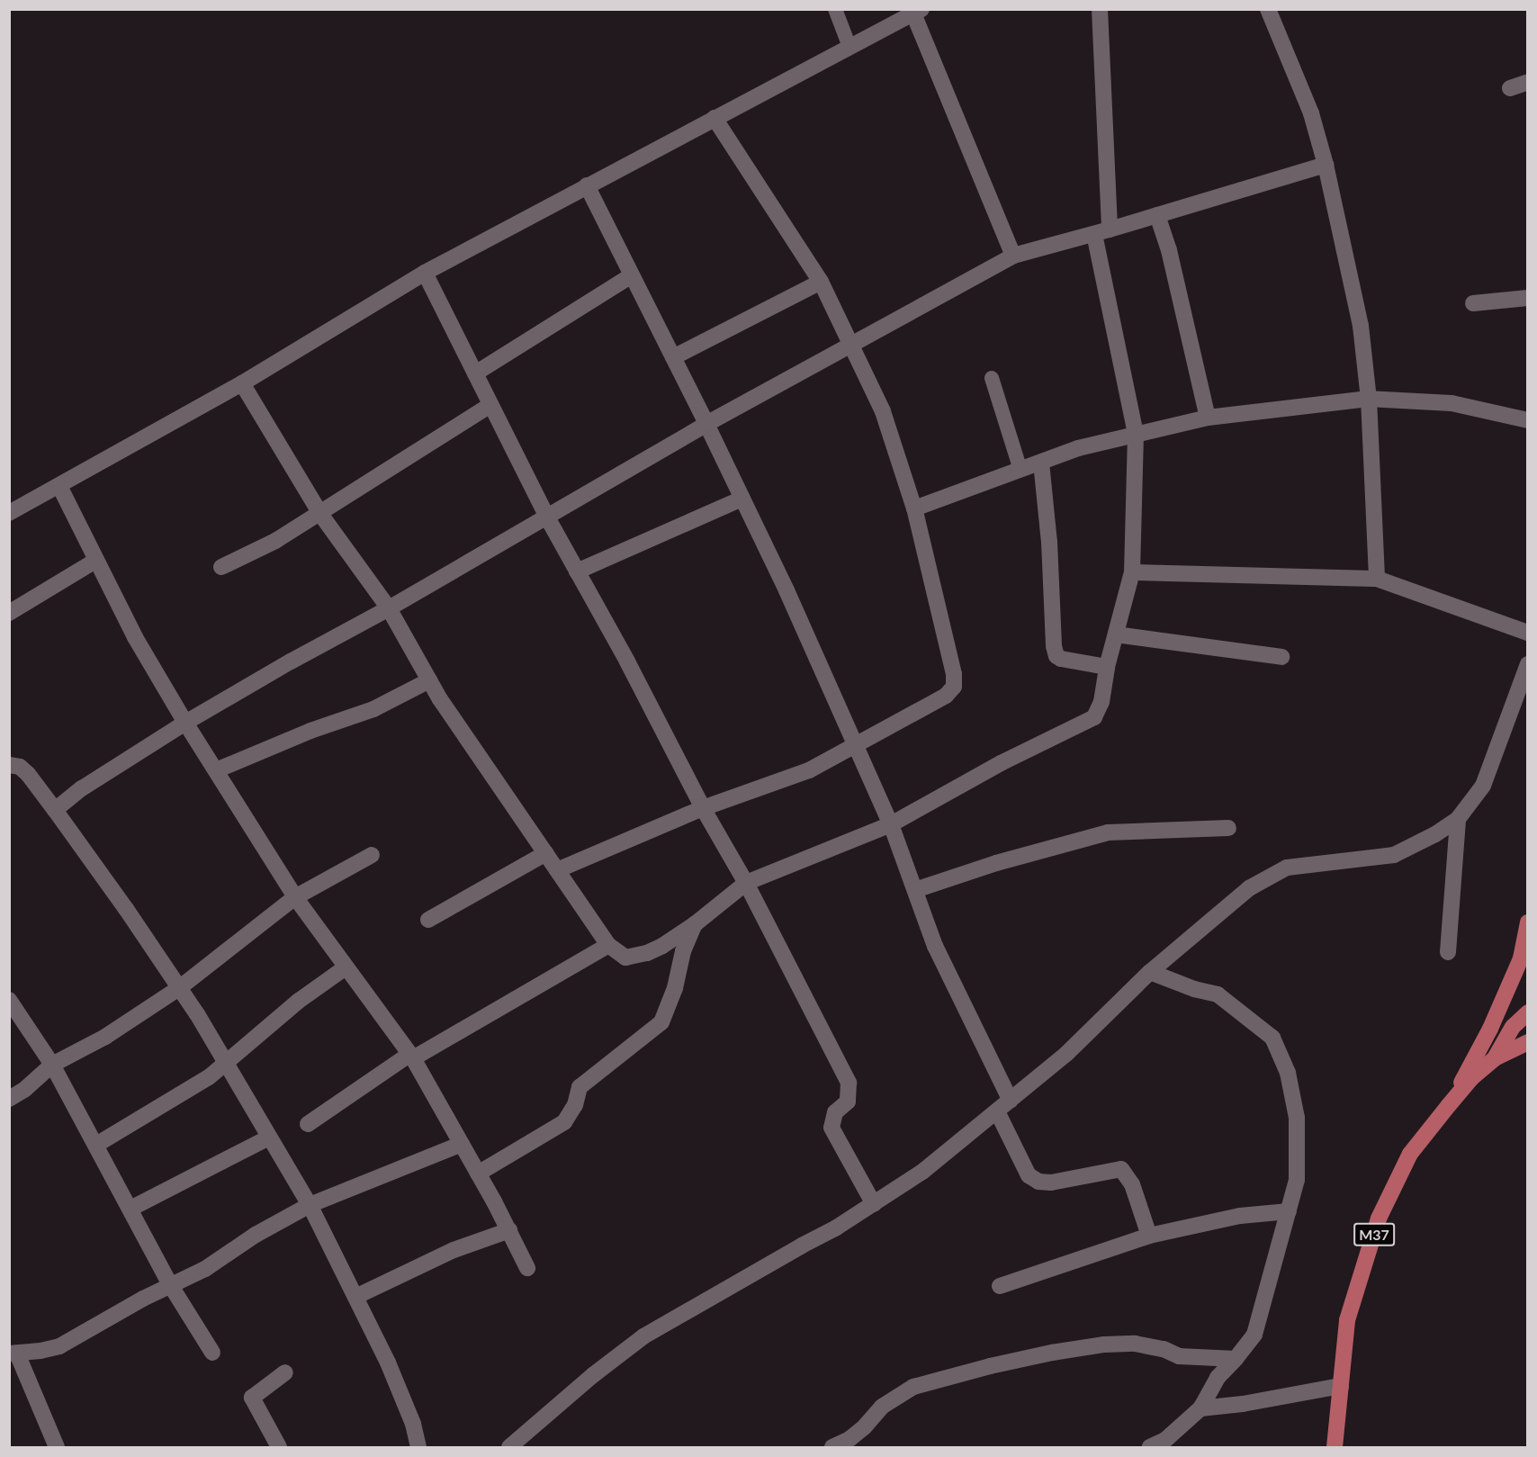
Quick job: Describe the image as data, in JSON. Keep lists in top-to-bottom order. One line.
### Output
{"streets":{"main road":["M37"]}}
